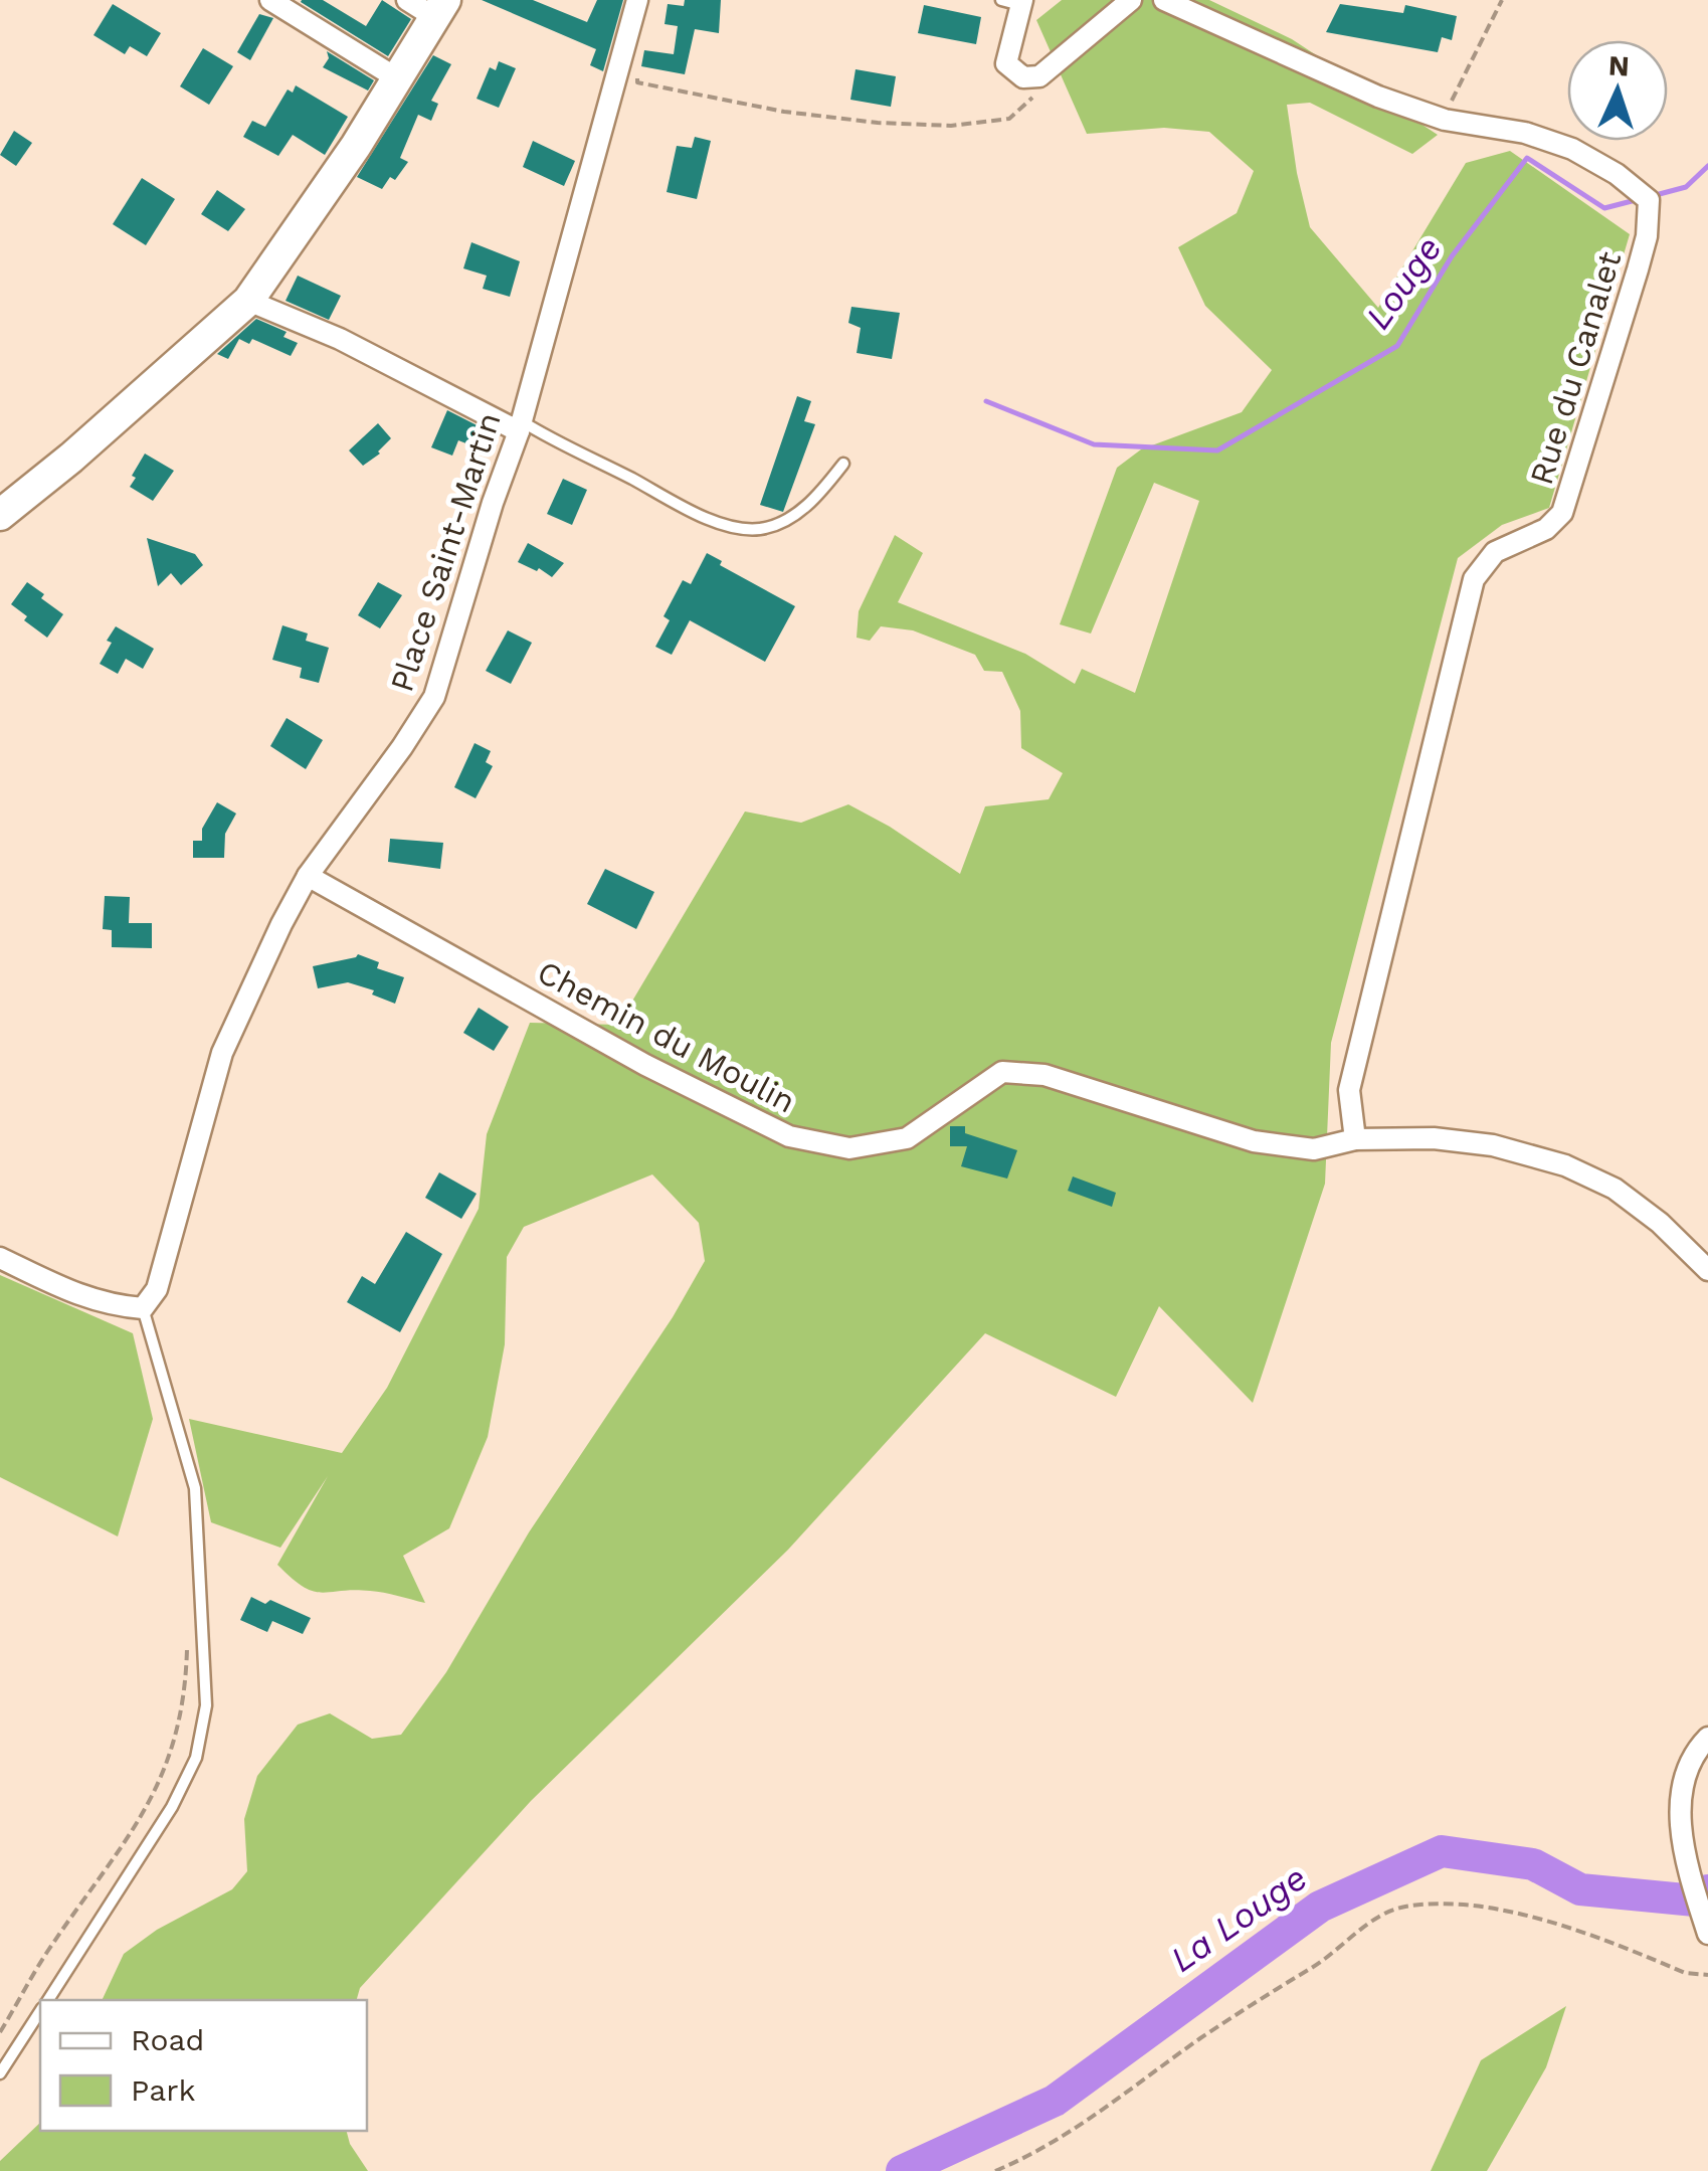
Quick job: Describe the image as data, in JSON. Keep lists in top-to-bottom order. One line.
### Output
{"streets":{"street":["Rue du Canalet","Place Saint-Martin","Chemin du Moulin"]},"crossings":[["Rue du Canalet","Chemin du Moulin"],["Place Saint-Martin","Chemin du Moulin"]],"water":["Louge","La Louge"],"legend":["Road","Park"],"north":"top"}
